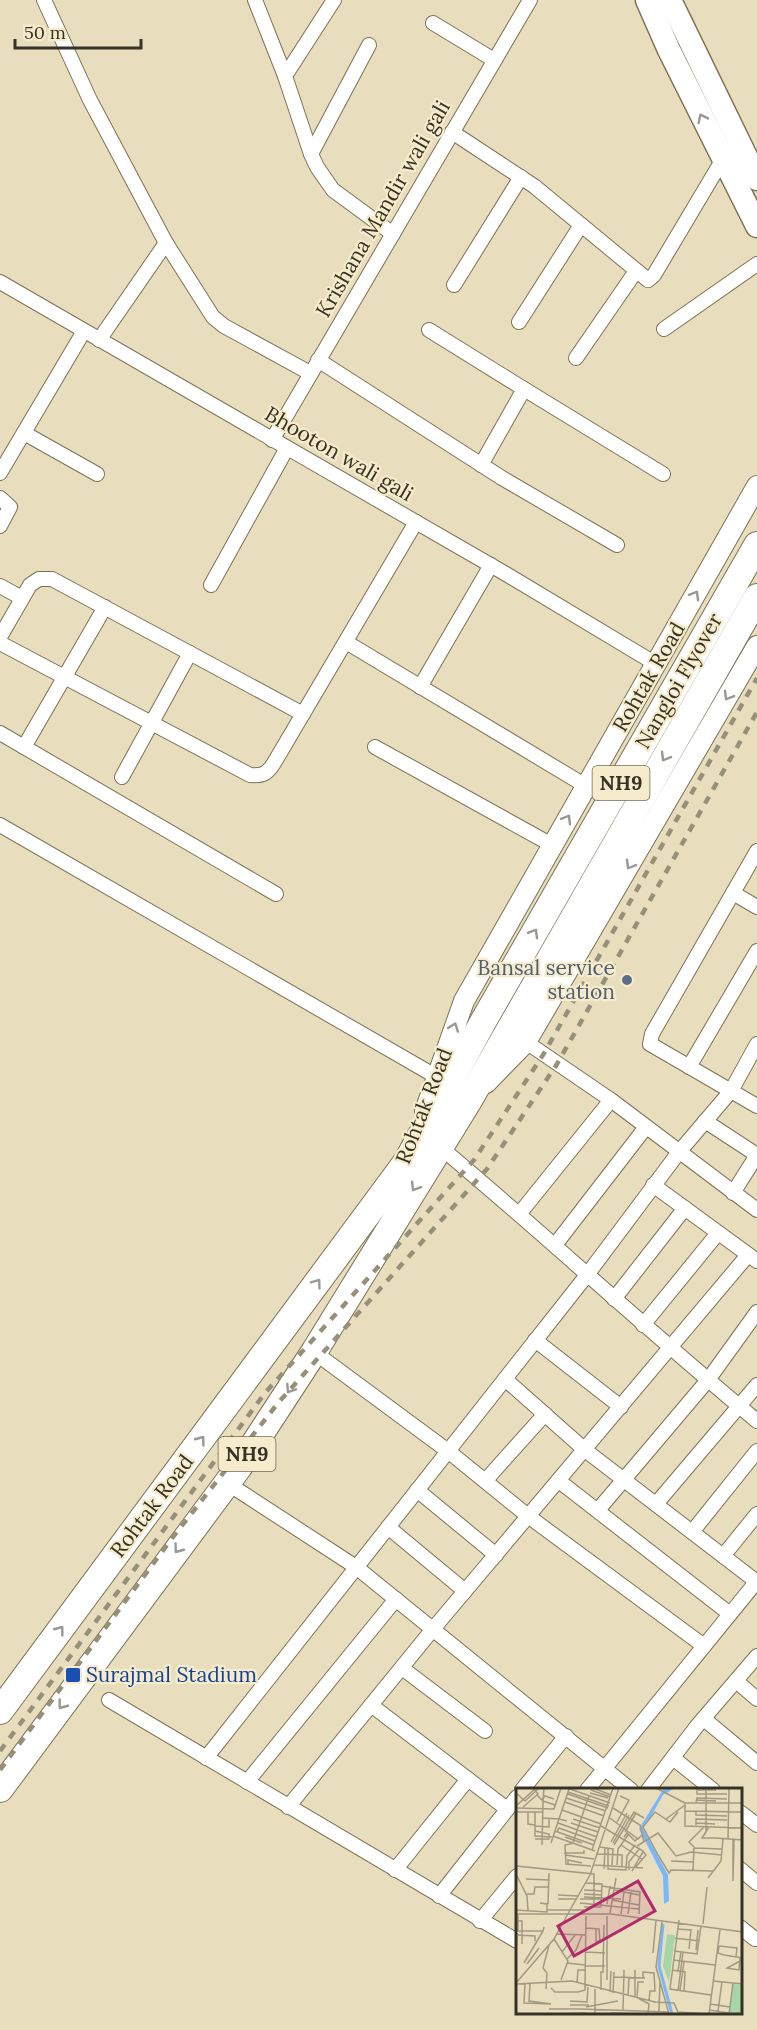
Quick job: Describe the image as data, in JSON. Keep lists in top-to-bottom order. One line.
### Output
{"streets":{"highway":["Rohtak Road","Nangloi Flyover","NH9"],"street":["Krishana Mandir wali gali","Bhooton wali gali"]},"crossings":[["Krishana Mandir wali gali","Bhooton wali gali"],["Bhooton wali gali","Rohtak Road"],["Rohtak Road","Nangloi Flyover"]],"places":{"other":["Bansal service station"],"transit":["Surajmal Stadium"]},"scale_bar":"50 m"}
